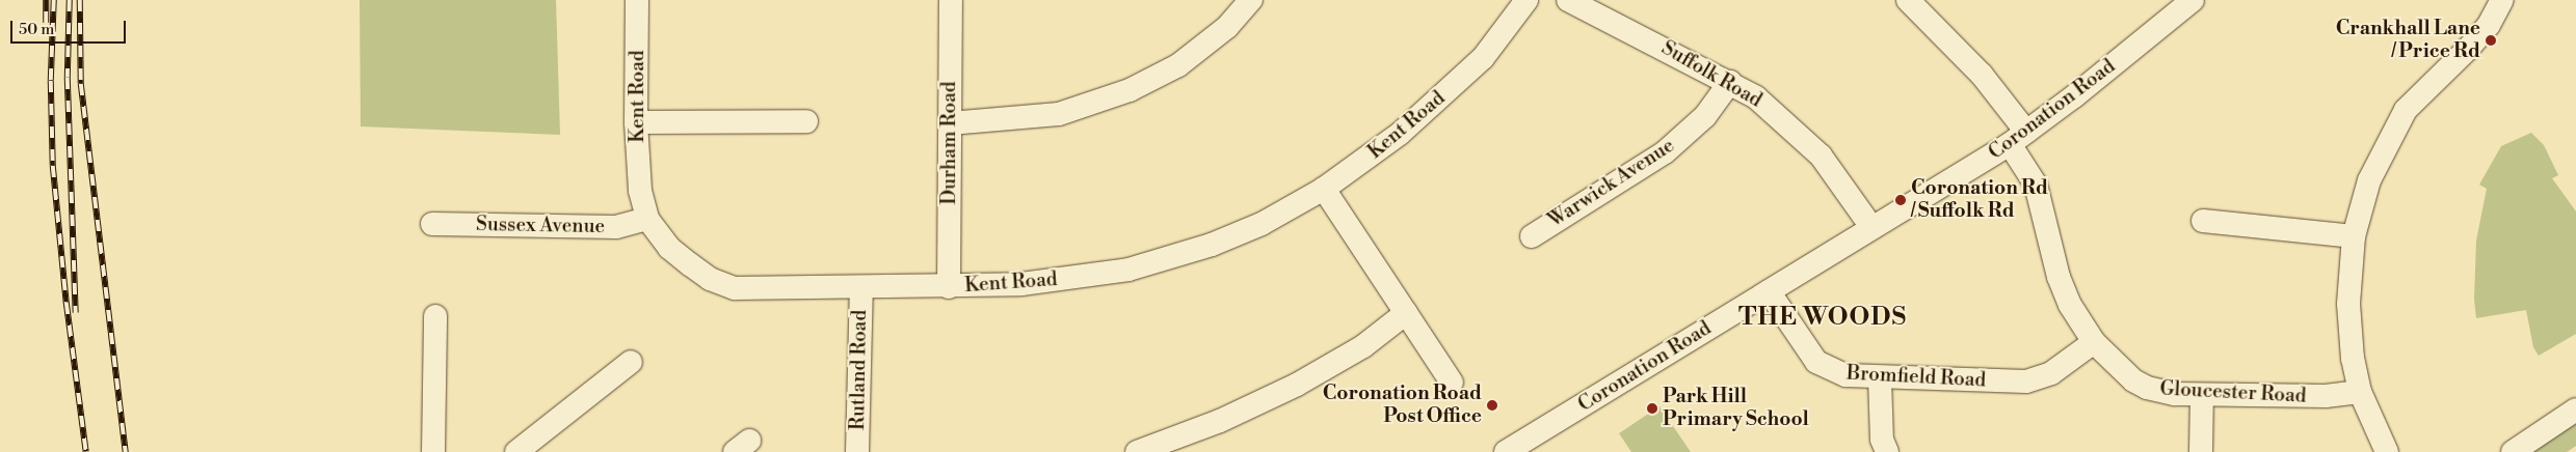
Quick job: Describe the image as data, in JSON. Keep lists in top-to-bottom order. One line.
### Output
{"streets":{"street":["Suffolk Road","Kent Road","Coronation Road","Durham Road","Warwick Avenue","Sussex Avenue","Rutland Road","Bromfield Road","Gloucester Road"]},"crossings":[["Suffolk Road","Coronation Road"],["Suffolk Road","Warwick Avenue"],["Kent Road","Durham Road"],["Kent Road","Sussex Avenue"],["Kent Road","Rutland Road"],["Coronation Road","Bromfield Road"],["Coronation Road","Gloucester Road"],["Bromfield Road","Gloucester Road"]],"districts":["THE WOODS"],"places":["Crankhall Lane / Price Rd","Coronation Rd / Suffolk Rd","Coronation Road Post Office","Park Hill Primary School"],"scale_bar":"50 m"}
